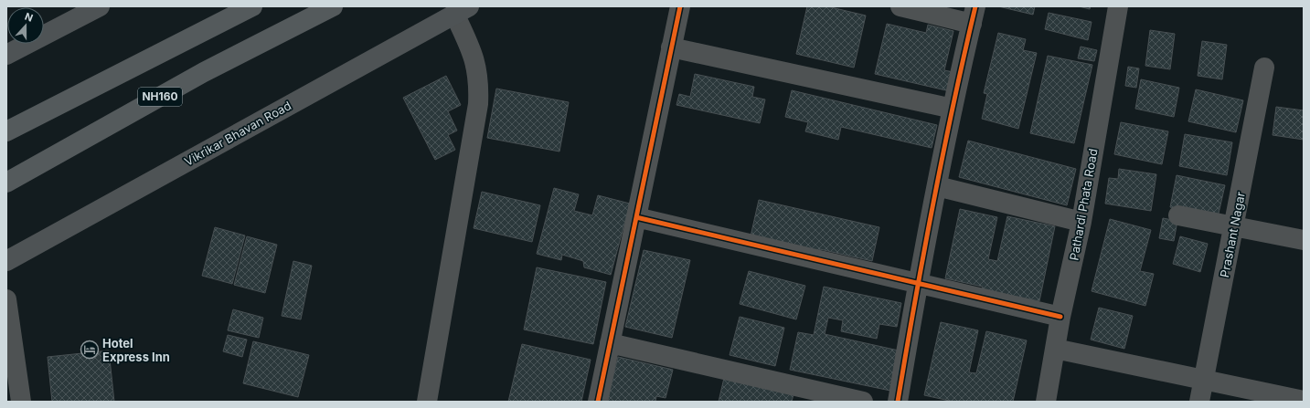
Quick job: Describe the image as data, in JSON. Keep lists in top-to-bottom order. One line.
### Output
{"streets":{"highway":["NH160"],"main road":["Vikrikar Bhavan Road"],"street":["Pathardi Phata Road","Prashant Nagar"]},"places":{"hotel":["Hotel Express Inn"]},"north":"top"}
